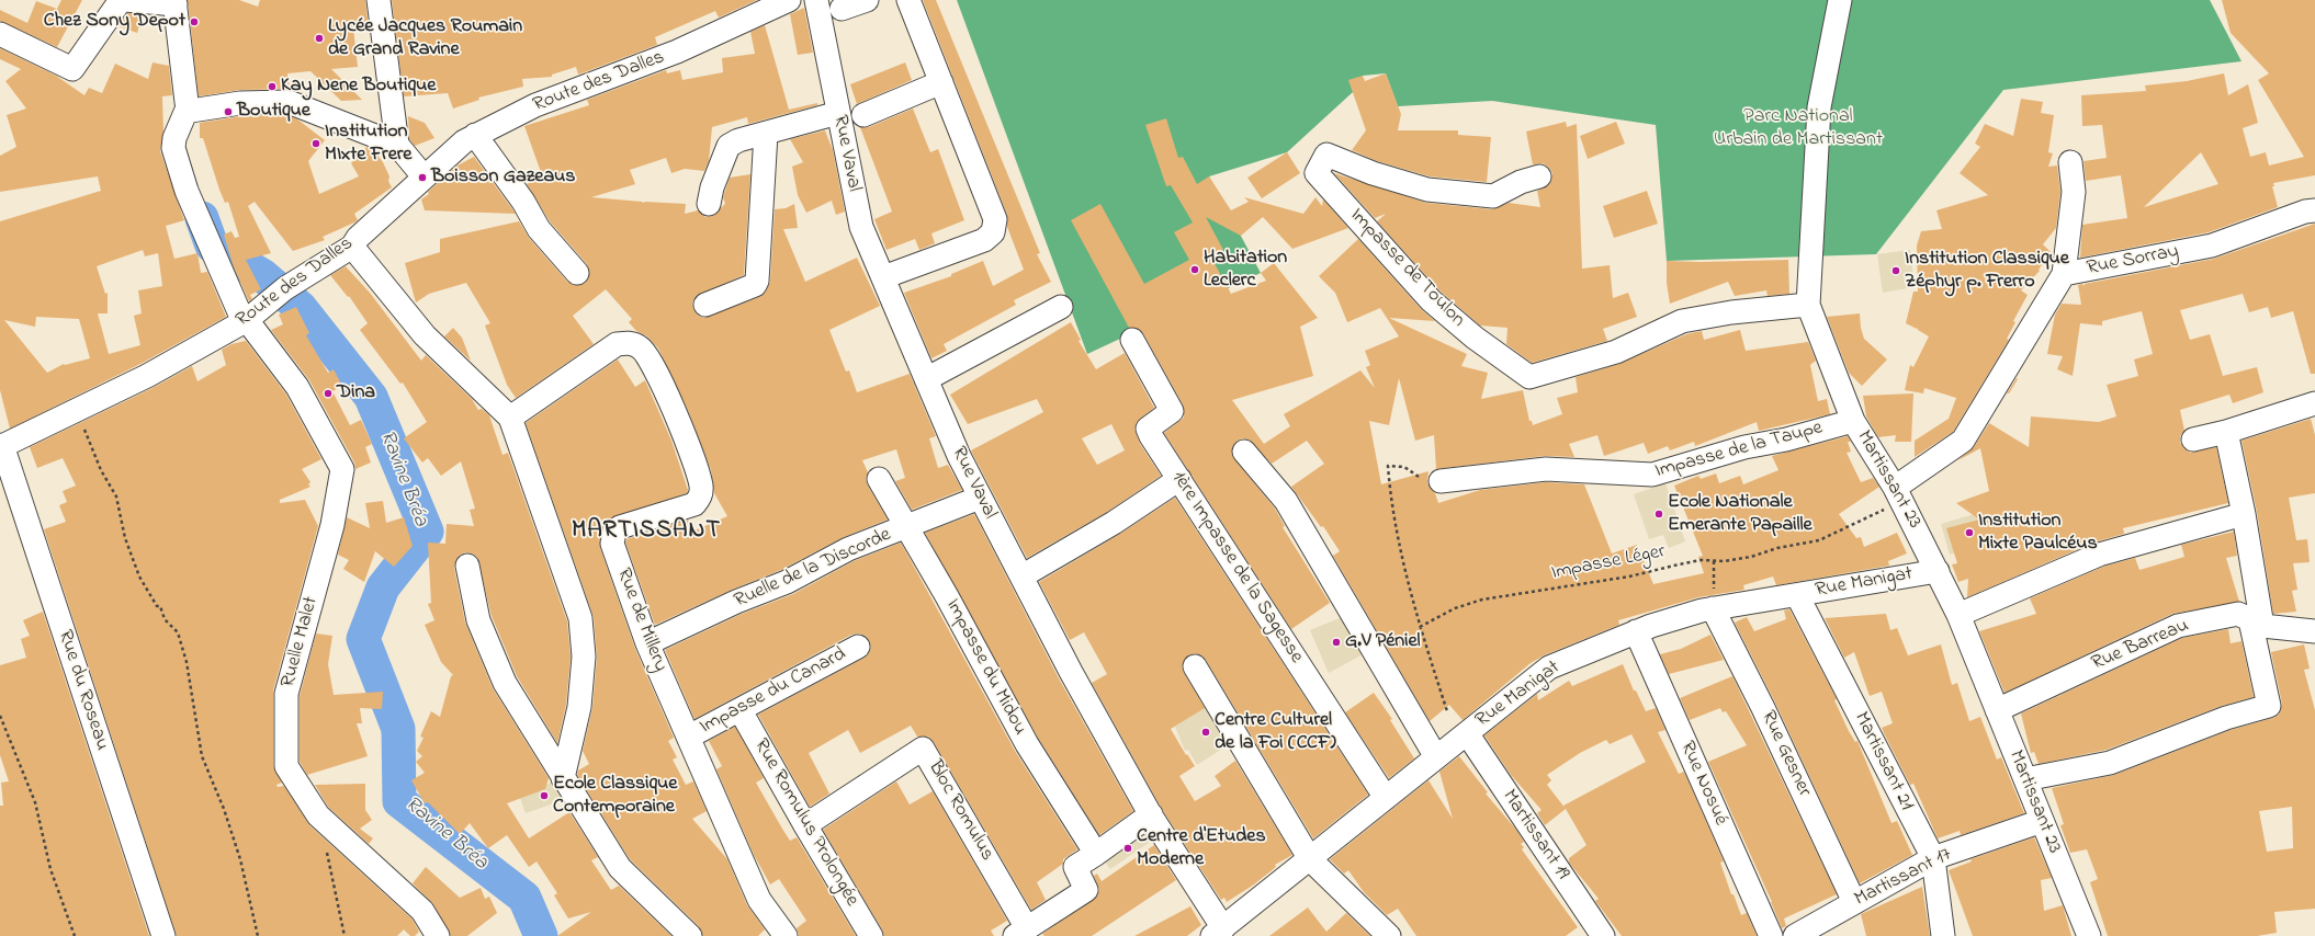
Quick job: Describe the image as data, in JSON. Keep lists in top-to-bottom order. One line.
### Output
{"streets":{"street":["Route des Dalles","Rue Vaval","Rue Sorray","Impasse de Toulon","Impasse de la Taupe","Martissant 23","1ère Impasse de la Sagesse","Ruelle de la Discorde","Rue Manigat","Rue de Millery","Ruelle Malet","Rue Barreau","Impasse du Midou","Rue du Roseau","Impasse du Canard","Rue Gesner","Martissant 21","Rue Nosué","Bloc Romulus","Rue Romulus Prolongée","Martissant 19","Martissant 17"],"path":["Impasse Léger"]},"crossings":[["Route des Dalles","Ruelle Malet"],["Route des Dalles","Rue du Roseau"],["Rue Vaval","Ruelle de la Discorde"],["Rue Vaval","Rue Manigat"],["Rue Sorray","Martissant 23"],["Rue Sorray","Impasse Léger"],["Impasse de Toulon","Martissant 23"],["Impasse de la Taupe","Martissant 23"],["Martissant 23","Impasse Léger"],["Martissant 23","Rue Manigat"],["Martissant 23","Rue Barreau"],["Martissant 23","Martissant 17"],["1ère Impasse de la Sagesse","Rue Manigat"],["Ruelle de la Discorde","Rue de Millery"],["Ruelle de la Discorde","Impasse du Midou"],["Rue Manigat","Rue Gesner"],["Rue Manigat","Martissant 21"],["Rue Manigat","Rue Nosué"],["Rue Manigat","Martissant 19"],["Rue de Millery","Impasse du Canard"],["Impasse du Canard","Rue Romulus Prolongée"],["Rue Gesner","Martissant 17"],["Martissant 21","Martissant 17"],["Bloc Romulus","Rue Romulus Prolongée"]],"districts":["MARTISSANT"],"water":["Ravine Bréa"],"parks":["Parc National Urbain de Martissant"],"places":["Chez Sony Depot","Lycée Jacques Roumain de Grand Ravine","Kay Nene Boutique","Boutique","Institution MIxte Frere","Boisson Gazeaus","Habitation Leclerc","Institution Classique Zéphyr p. Frerro","Dina","Ecole Nationale Emerante Papaille","Institution Mixte Paulcéus","G.V Péniel","Centre Culturel de la Foi (CCF)","Ecole Classique Contemporaine","Centre d'Etudes Moderne"]}
